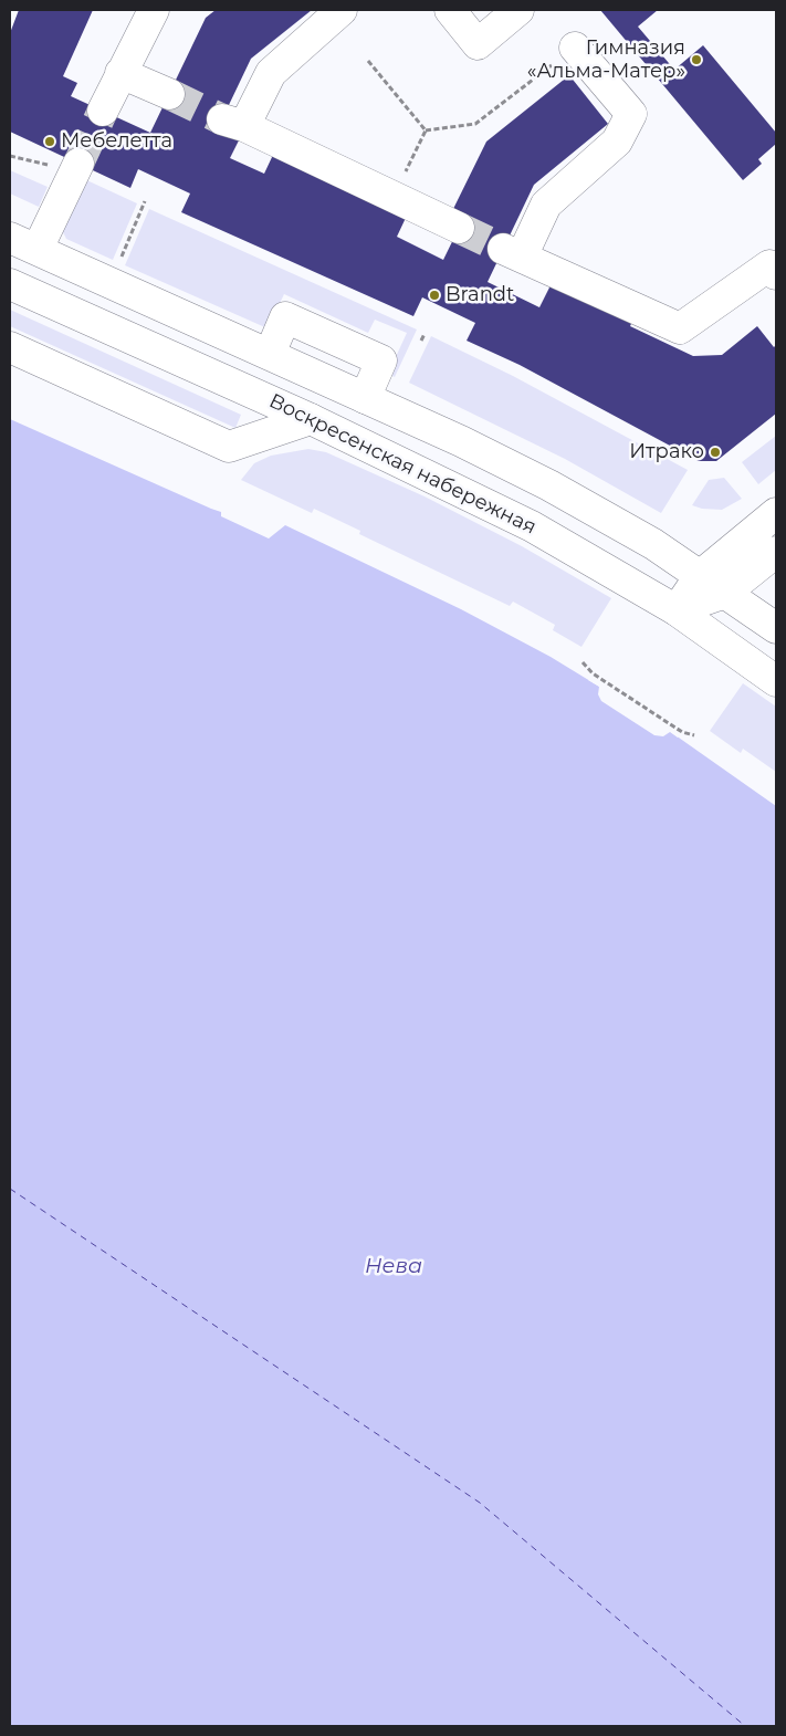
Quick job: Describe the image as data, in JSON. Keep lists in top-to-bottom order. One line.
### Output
{"streets":{"main road":["Воскресенская набережная"]},"water":["Нева"],"places":["Гимназия «Альма-Матер»","Мебелетта","Brandt","Итрако"]}
